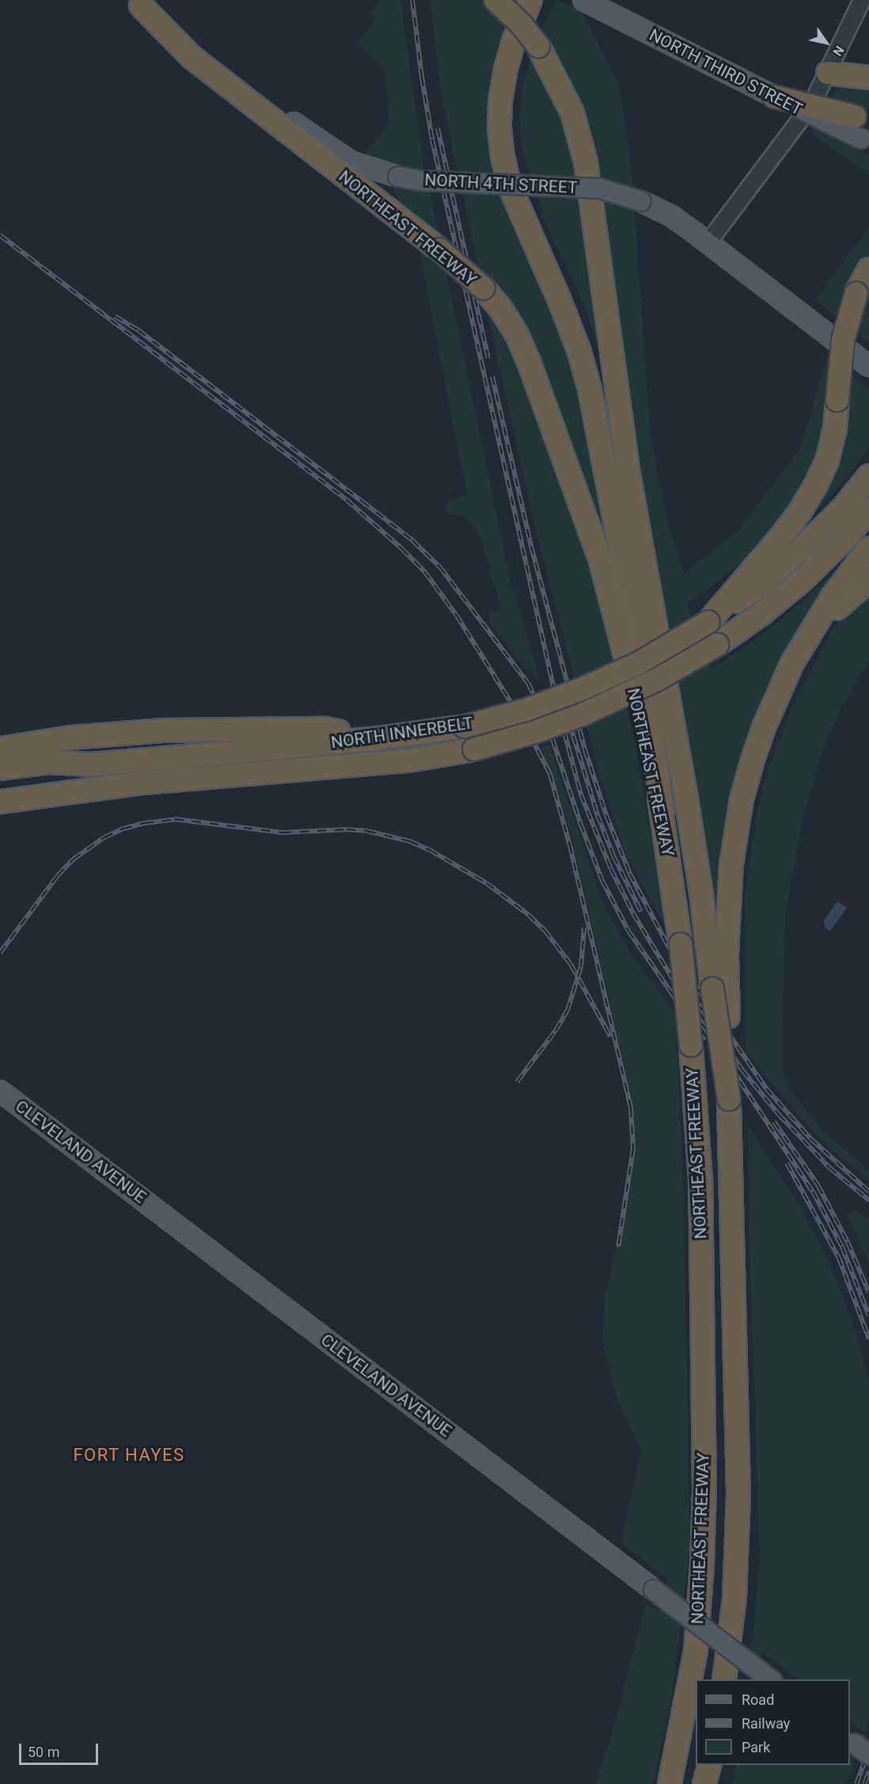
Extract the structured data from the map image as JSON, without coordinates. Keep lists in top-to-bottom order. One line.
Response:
{"streets":{"highway":["NORTHEAST FREEWAY","NORTH INNERBELT"],"main road":["NORTH THIRD STREET","NORTH 4TH STREET","CLEVELAND AVENUE"]},"crossings":[["NORTH 4TH STREET","NORTHEAST FREEWAY"]],"districts":["FORT HAYES"],"legend":["Road","Railway","Park"],"scale_bar":"50 m","north":"bottom right"}
